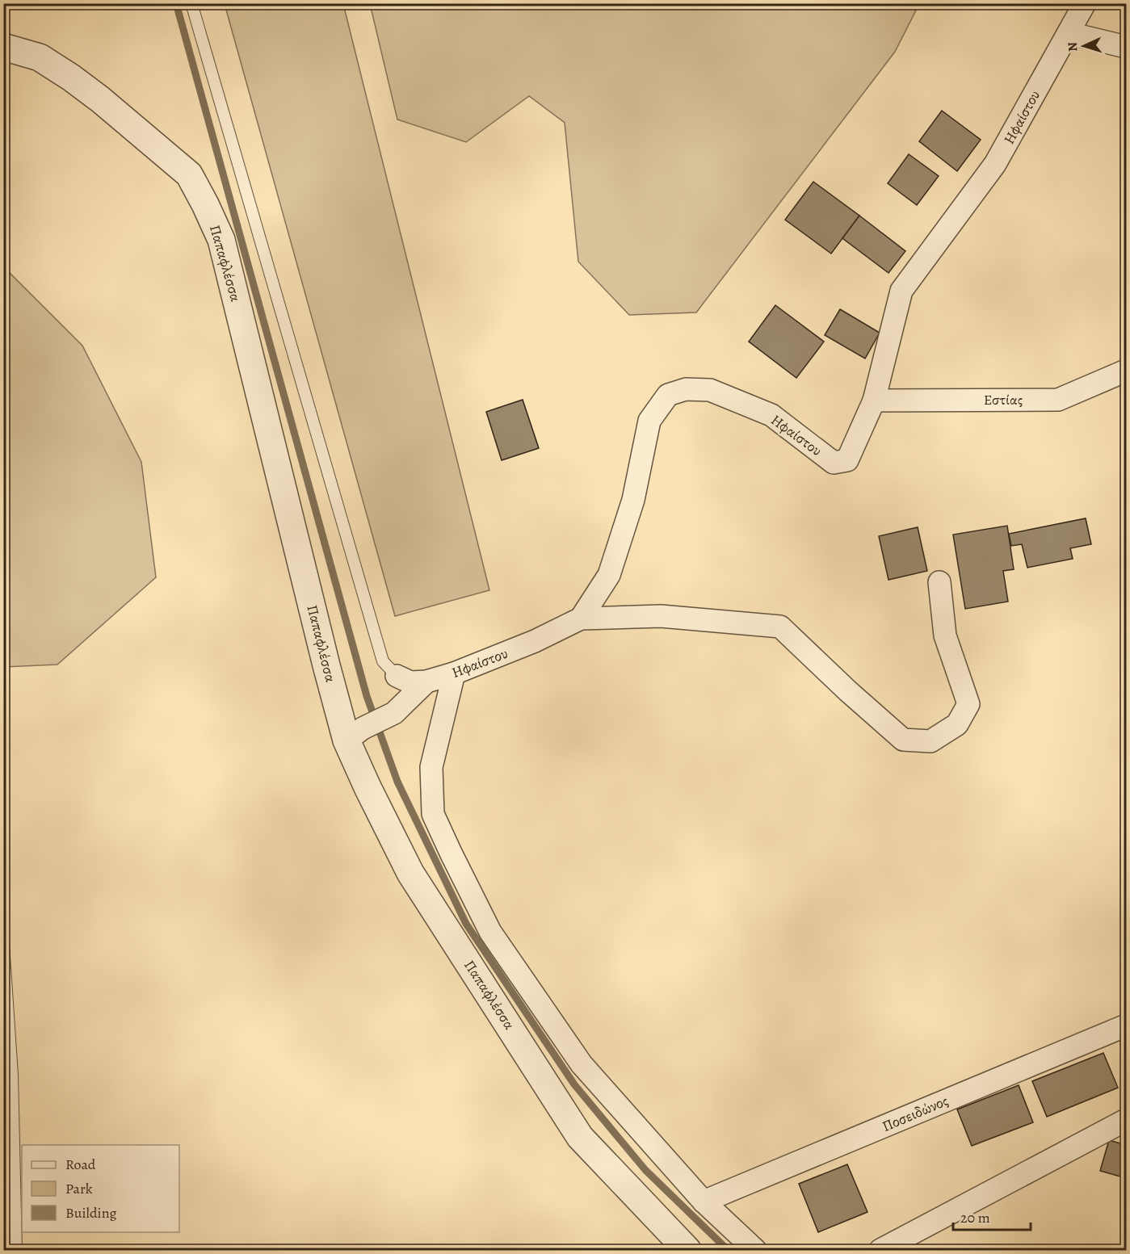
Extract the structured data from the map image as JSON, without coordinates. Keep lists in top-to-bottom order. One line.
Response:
{"streets":{"street":["Ηφαίστου","Παπαφλέσσα","Εστίας","Ποσειδώνος"]},"crossings":[["Ηφαίστου","Παπαφλέσσα"],["Ηφαίστου","Εστίας"]],"legend":["Road","Park","Building"],"scale_bar":"20 m","north":"left"}
